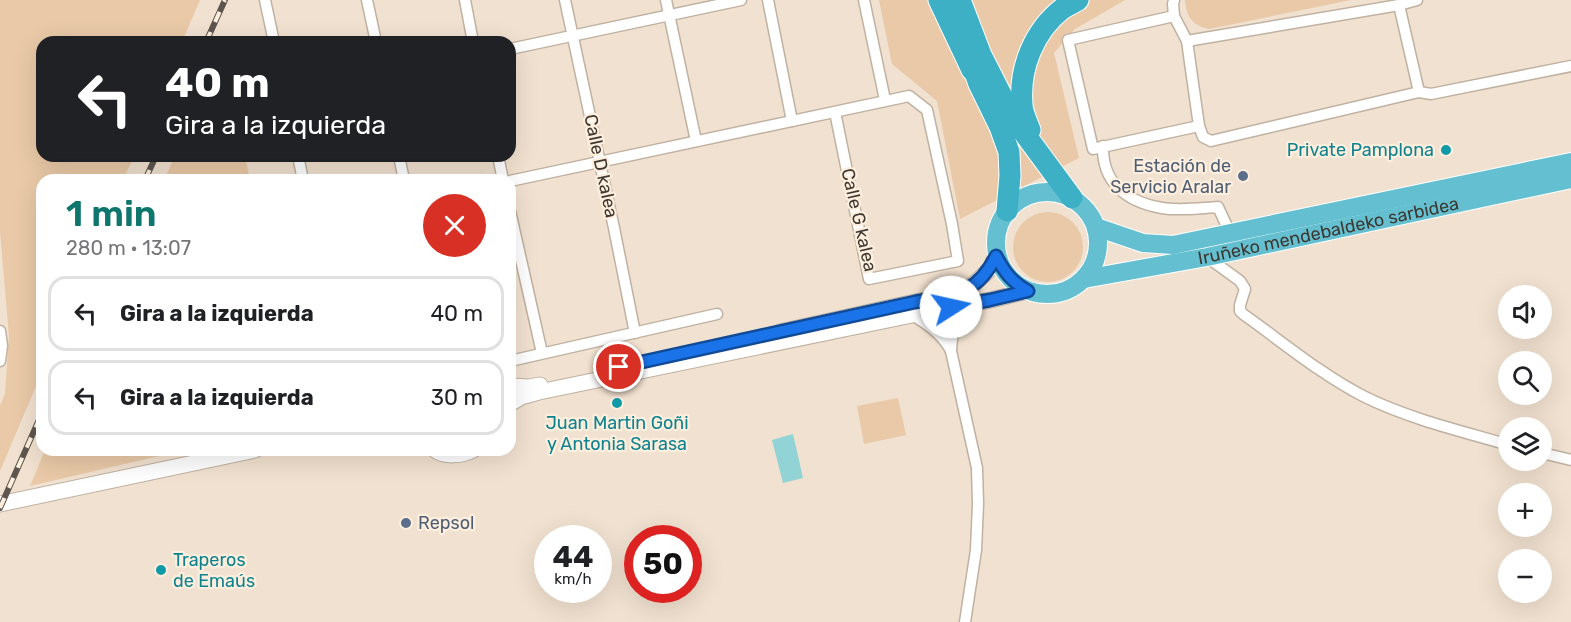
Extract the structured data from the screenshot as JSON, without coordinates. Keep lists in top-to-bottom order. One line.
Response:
{"streets":{"highway":["Iruñeko mendebaldeko sarbidea"],"street":["Calle D kalea","Calle G kalea"]},"places":["Private Pamplona","Estación de Servicio Aralar","Juan Martin Goñi y Antonia Sarasa","Repsol","Traperos de Emaús"],"page":{"turn":["40 m","Gira a la izquierda"],"heading":["1 min","280 m · 13:07"],"list":[{"name":"Gira a la izquierda","value":"40 m"},{"name":"Gira a la izquierda","value":"30 m"}],"map_buttons":["+","−"],"speed":"44 km/h","limit":"50"}}
